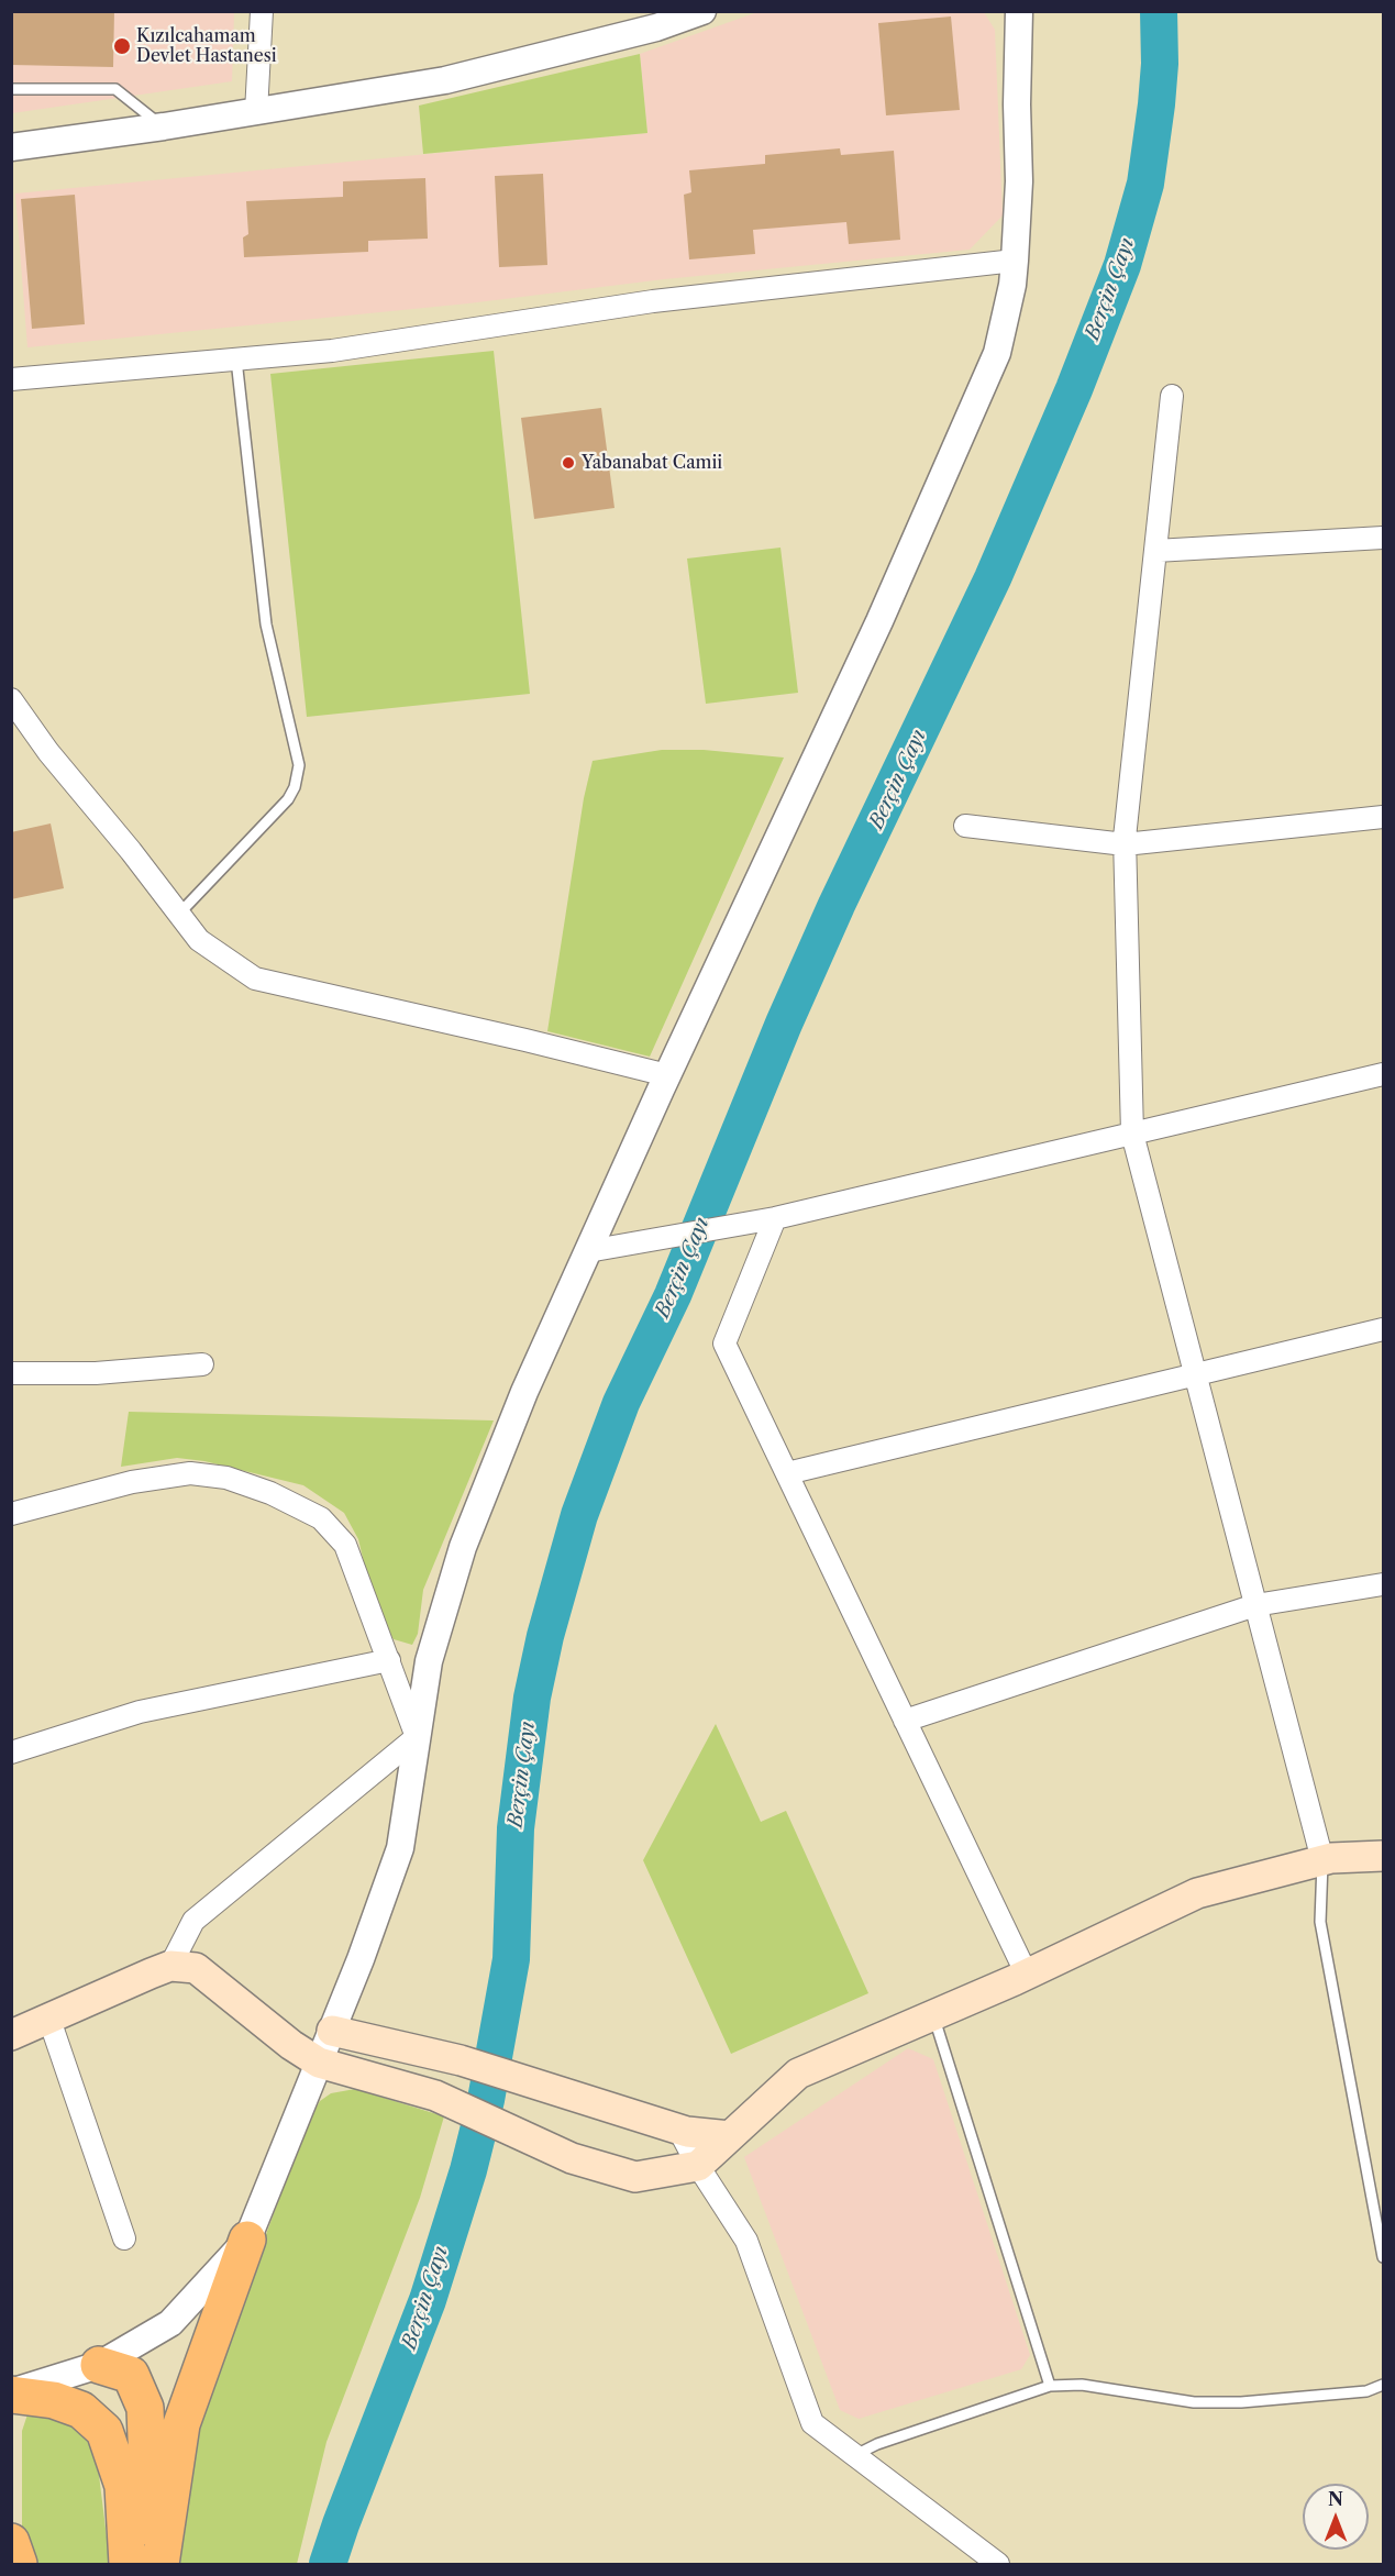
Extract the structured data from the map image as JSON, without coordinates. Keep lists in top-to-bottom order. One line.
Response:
{"water":["Berçin Çayı"],"places":["Kızılcahamam Devlet Hastanesi","Yabanabat Camii"],"north":"top"}
